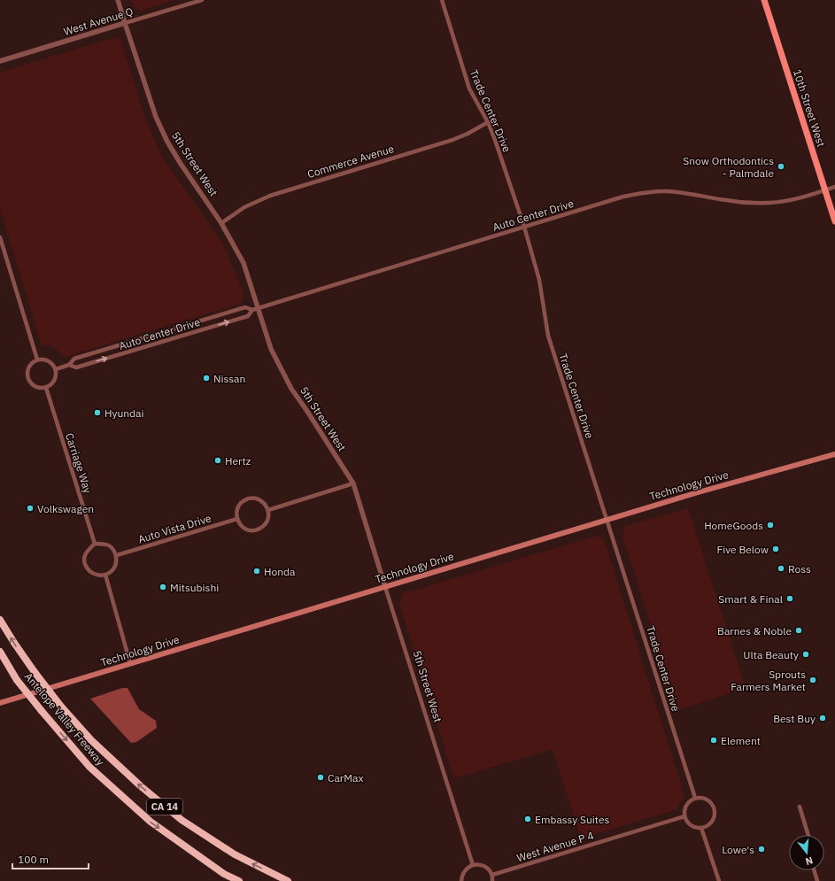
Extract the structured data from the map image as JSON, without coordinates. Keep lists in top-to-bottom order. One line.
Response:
{"streets":{"highway":["Antelope Valley Freeway","CA 14"],"main road":["10th Street West","Technology Drive"],"street":["West Avenue Q","Trade Center Drive","Commerce Avenue","5th Street West","Auto Center Drive","Carriage Way","Auto Vista Drive","West Avenue P 4"]},"crossings":[["West Avenue Q","5th Street West"],["10th Street West","Auto Center Drive"],["Trade Center Drive","Commerce Avenue"],["Trade Center Drive","Auto Center Drive"],["Trade Center Drive","Technology Drive"],["Trade Center Drive","West Avenue P 4"],["Commerce Avenue","5th Street West"],["5th Street West","Auto Center Drive"],["5th Street West","Technology Drive"],["Auto Center Drive","Carriage Way"],["Carriage Way","Auto Vista Drive"]],"places":["Snow Orthodontics - Palmdale","Nissan","Hyundai","Hertz","Volkswagen","HomeGoods","Five Below","Ross","Honda","Mitsubishi","Smart & Final","Barnes & Noble","Ulta Beauty","Sprouts Farmers Market","Best Buy","Element","CarMax","Embassy Suites","Lowe's"],"scale_bar":"100 m","north":"bottom"}
